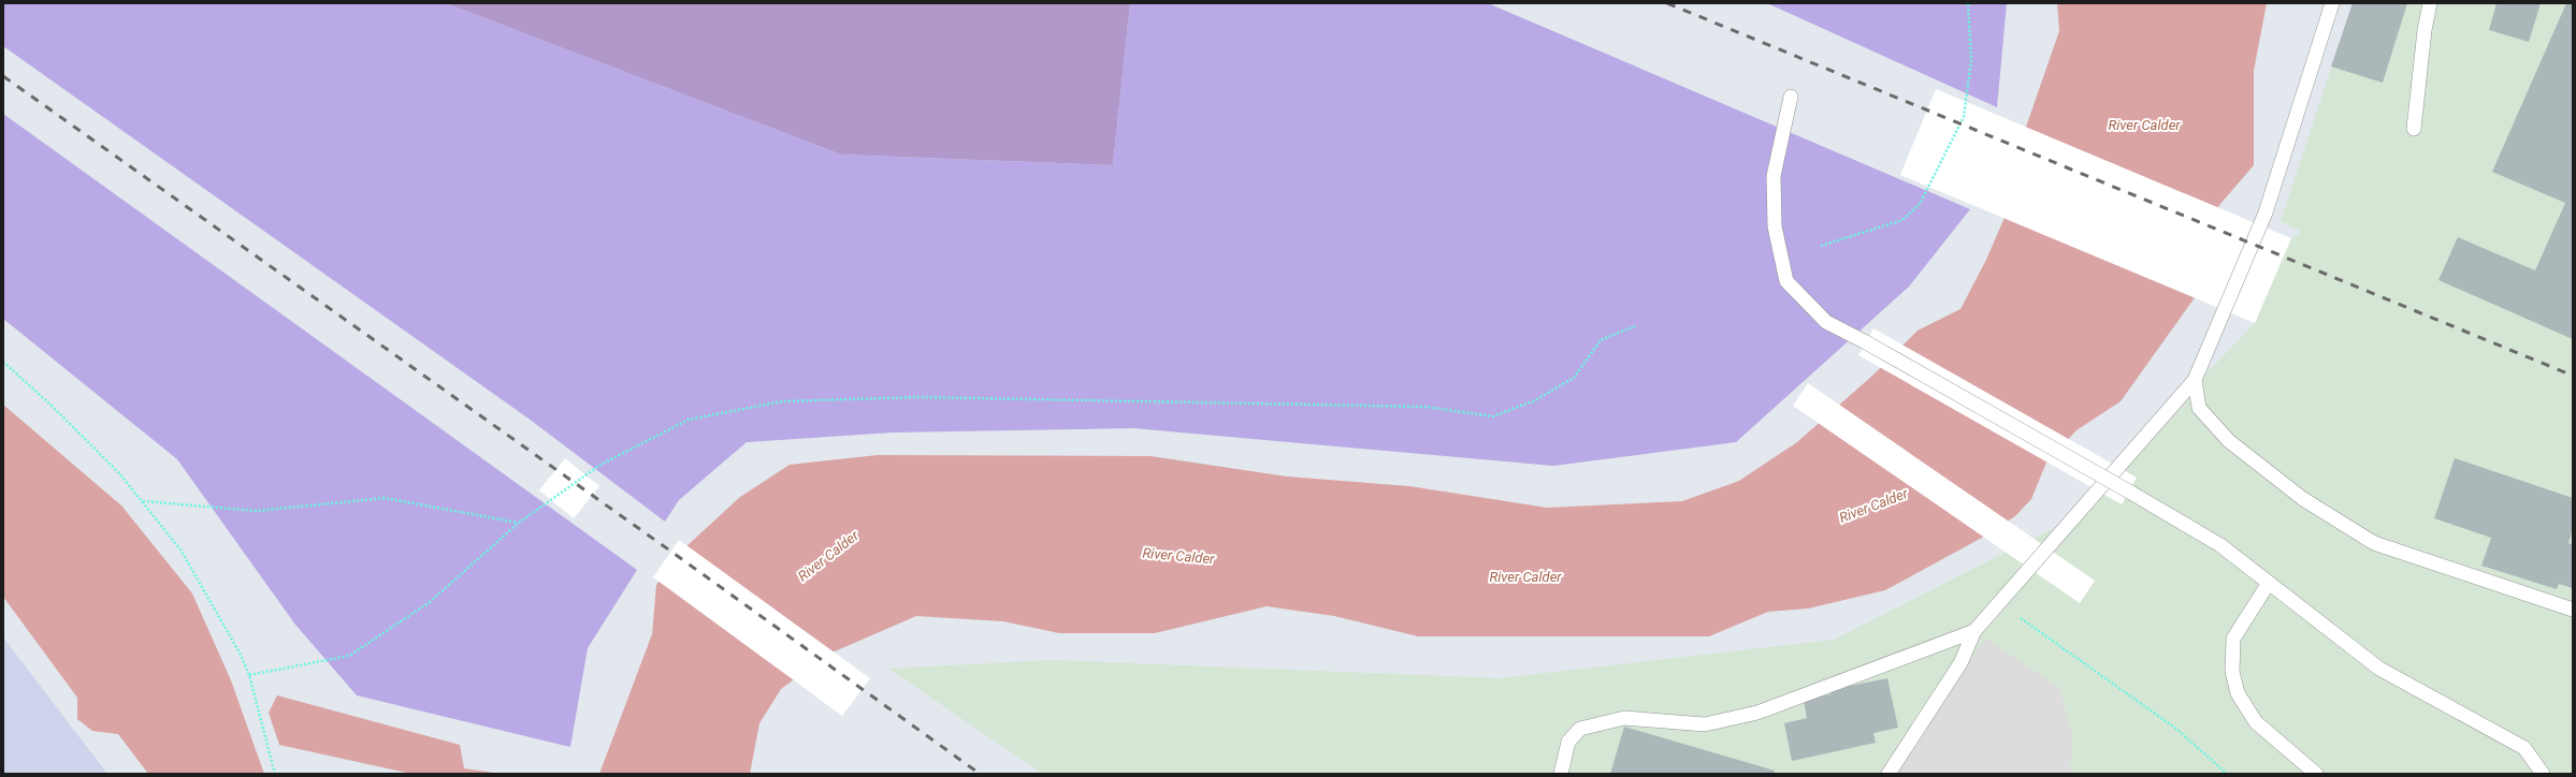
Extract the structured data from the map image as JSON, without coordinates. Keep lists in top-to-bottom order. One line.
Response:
{"water":["River Calder"]}
